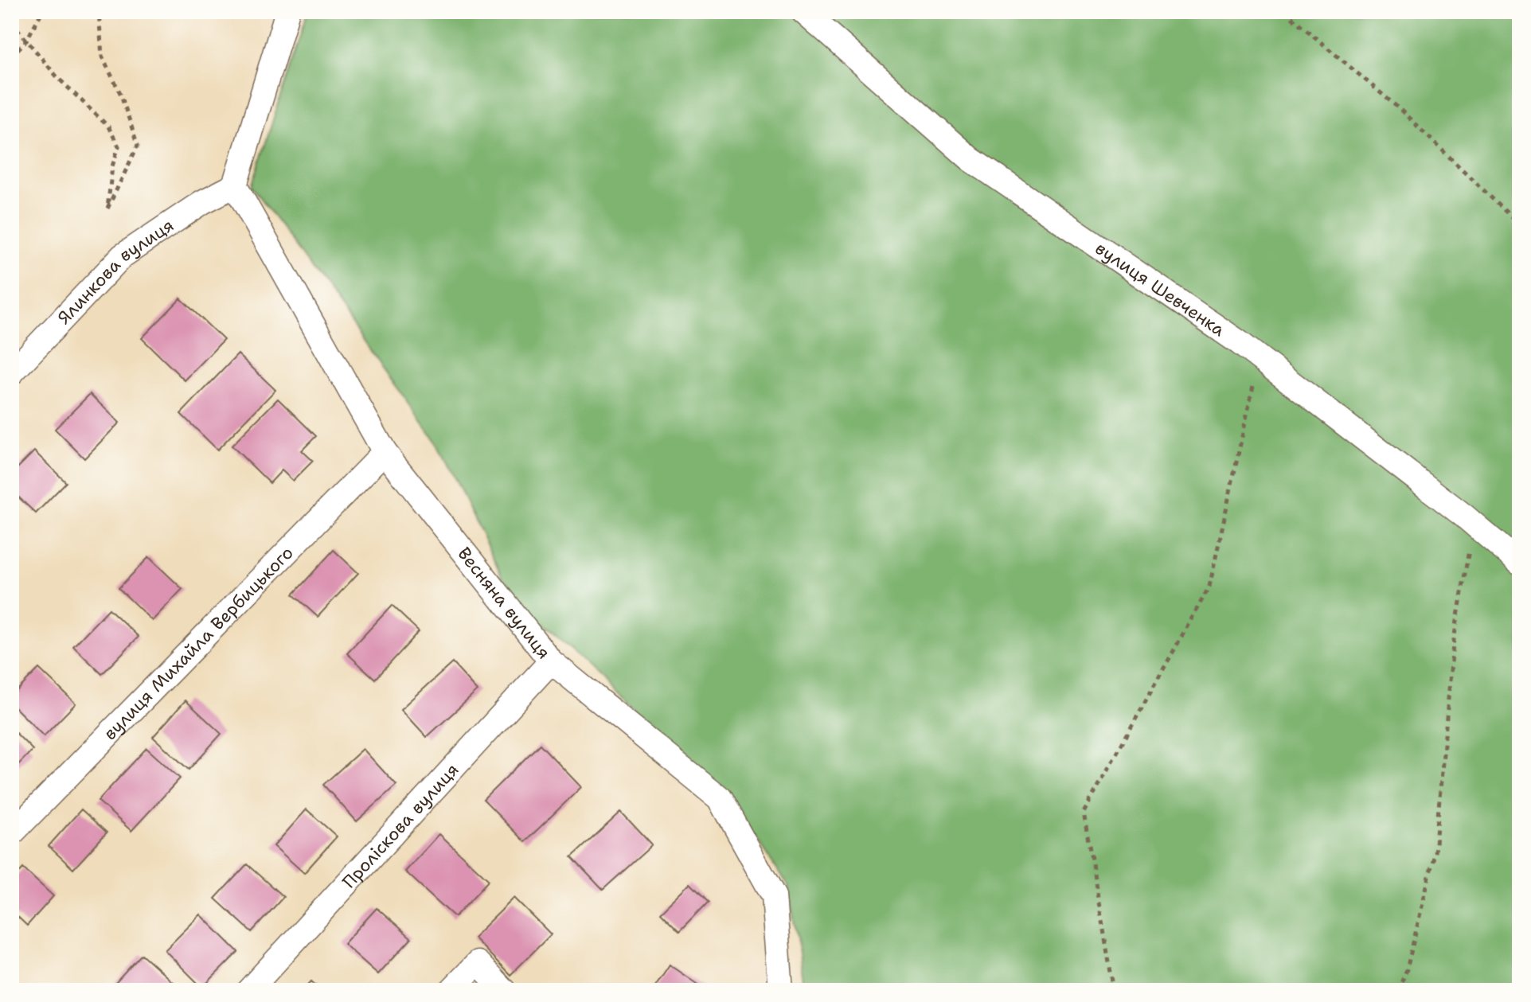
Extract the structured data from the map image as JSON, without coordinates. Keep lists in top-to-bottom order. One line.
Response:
{"streets":{"street":["Ялинкова вулиця","вулиця Шевченка","Весняна вулиця","вулиця Михайла Вербицького","Проліскова вулиця"]},"crossings":[["Ялинкова вулиця","Весняна вулиця"],["Весняна вулиця","вулиця Михайла Вербицького"],["Весняна вулиця","Проліскова вулиця"]]}
